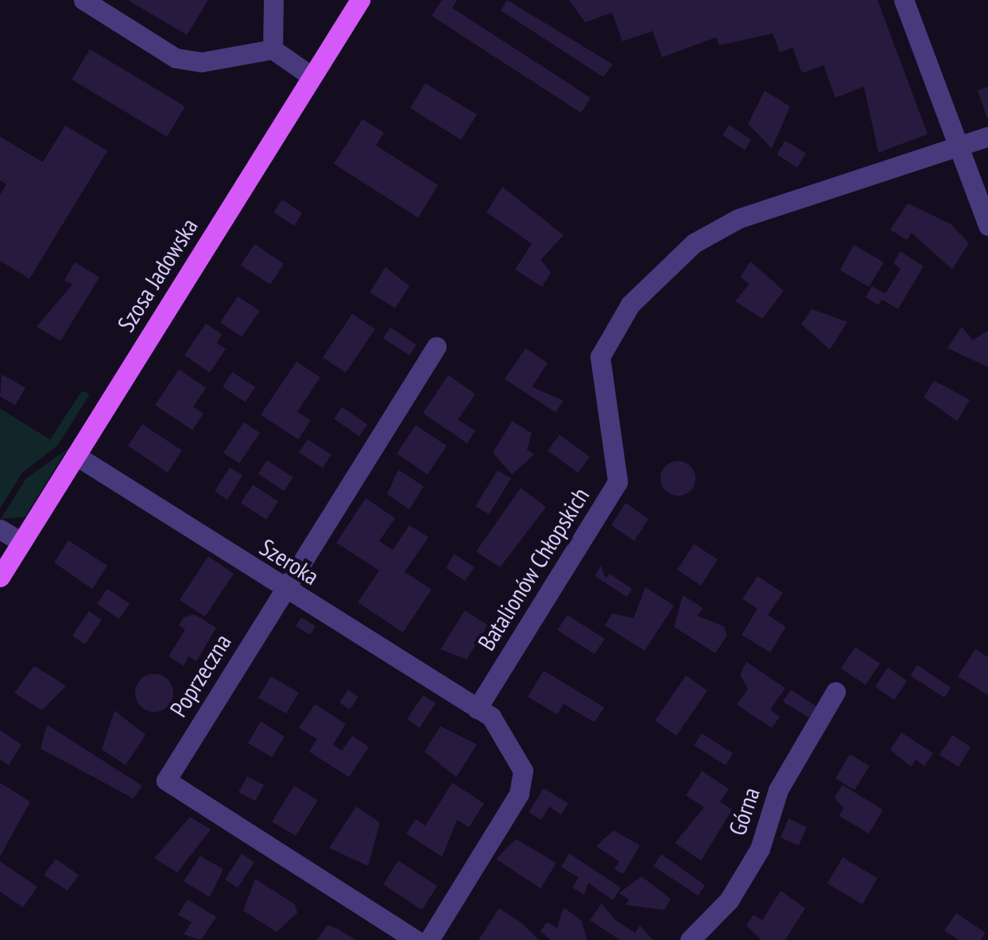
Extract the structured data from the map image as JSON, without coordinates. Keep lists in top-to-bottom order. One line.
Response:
{"streets":{"main road":["Szosa Jadowska"],"street":["Szeroka","Batalionów Chłopskich","Poprzeczna","Górna"]},"crossings":[["Szosa Jadowska","Szeroka"],["Szeroka","Batalionów Chłopskich"],["Szeroka","Poprzeczna"]]}
